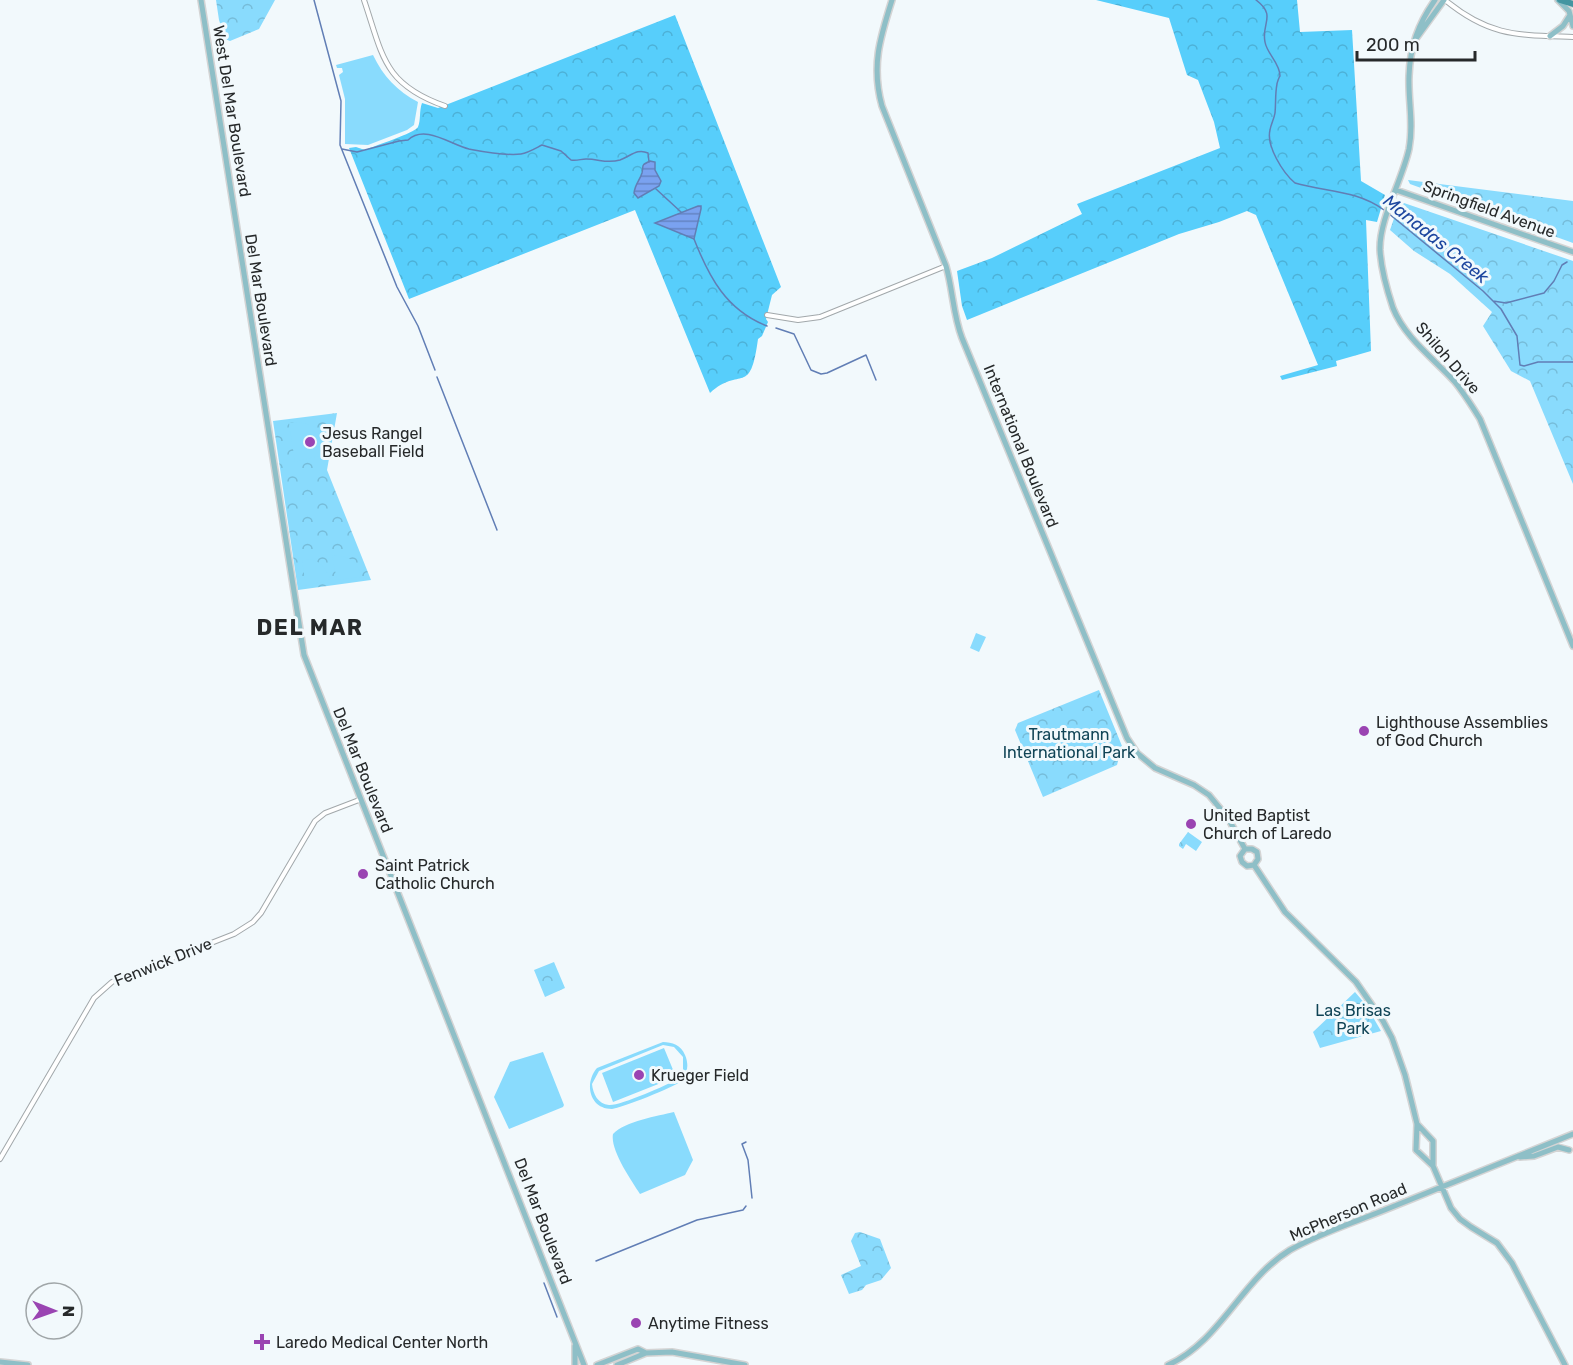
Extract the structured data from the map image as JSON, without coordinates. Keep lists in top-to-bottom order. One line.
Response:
{"streets":{"main road":["West Del Mar Boulevard","Springfield Avenue","Del Mar Boulevard","Shiloh Drive","International Boulevard","McPherson Road"],"street":["Fenwick Drive"]},"crossings":[["West Del Mar Boulevard","Del Mar Boulevard"],["Springfield Avenue","Shiloh Drive"],["Del Mar Boulevard","Fenwick Drive"],["International Boulevard","McPherson Road"]],"districts":["DEL MAR"],"water":["Manadas Creek"],"parks":["Trautmann International Park","Las Brisas Park"],"places":{"other":["Jesus Rangel Baseball Field","Lighthouse Assemblies of God Church","United Baptist Church of Laredo","Saint Patrick Catholic Church","Krueger Field","Anytime Fitness"],"health":["Laredo Medical Center North"]},"scale_bar":"200 m","north":"right"}
